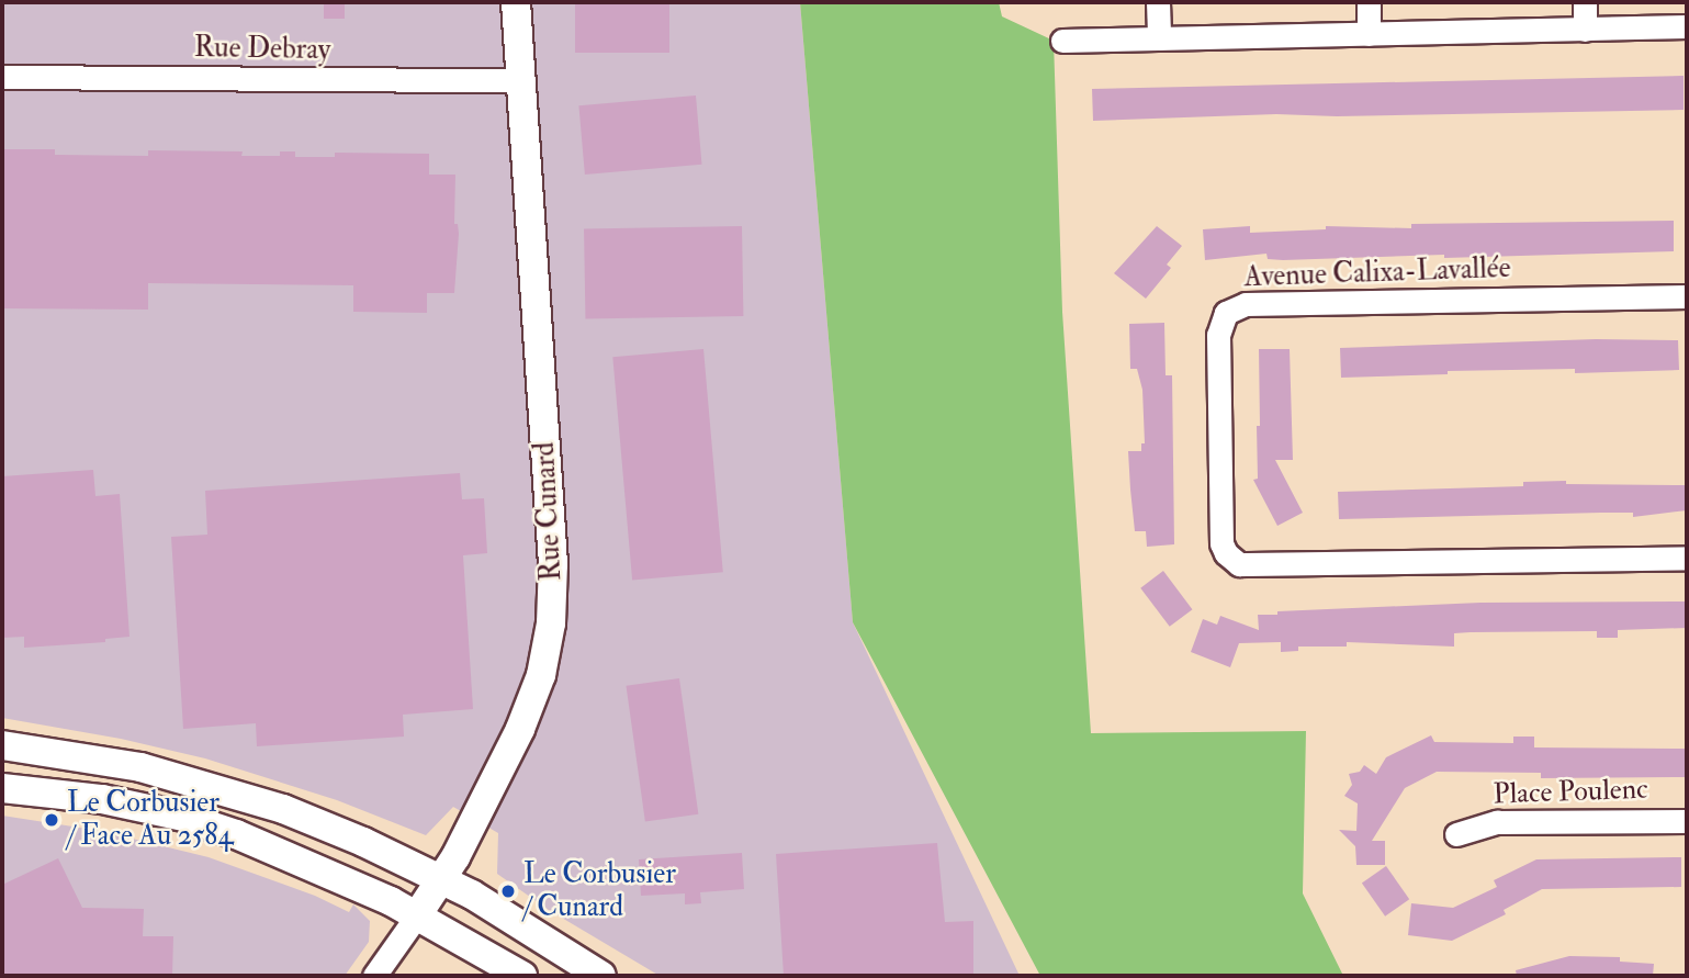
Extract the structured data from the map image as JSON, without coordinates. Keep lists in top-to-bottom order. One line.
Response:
{"streets":{"street":["Rue Debray","Avenue Calixa-Lavallée","Rue Cunard","Place Poulenc"]},"crossings":[["Rue Debray","Rue Cunard"]],"places":["Le Corbusier / Face Au 2584","Le Corbusier / Cunard"]}
